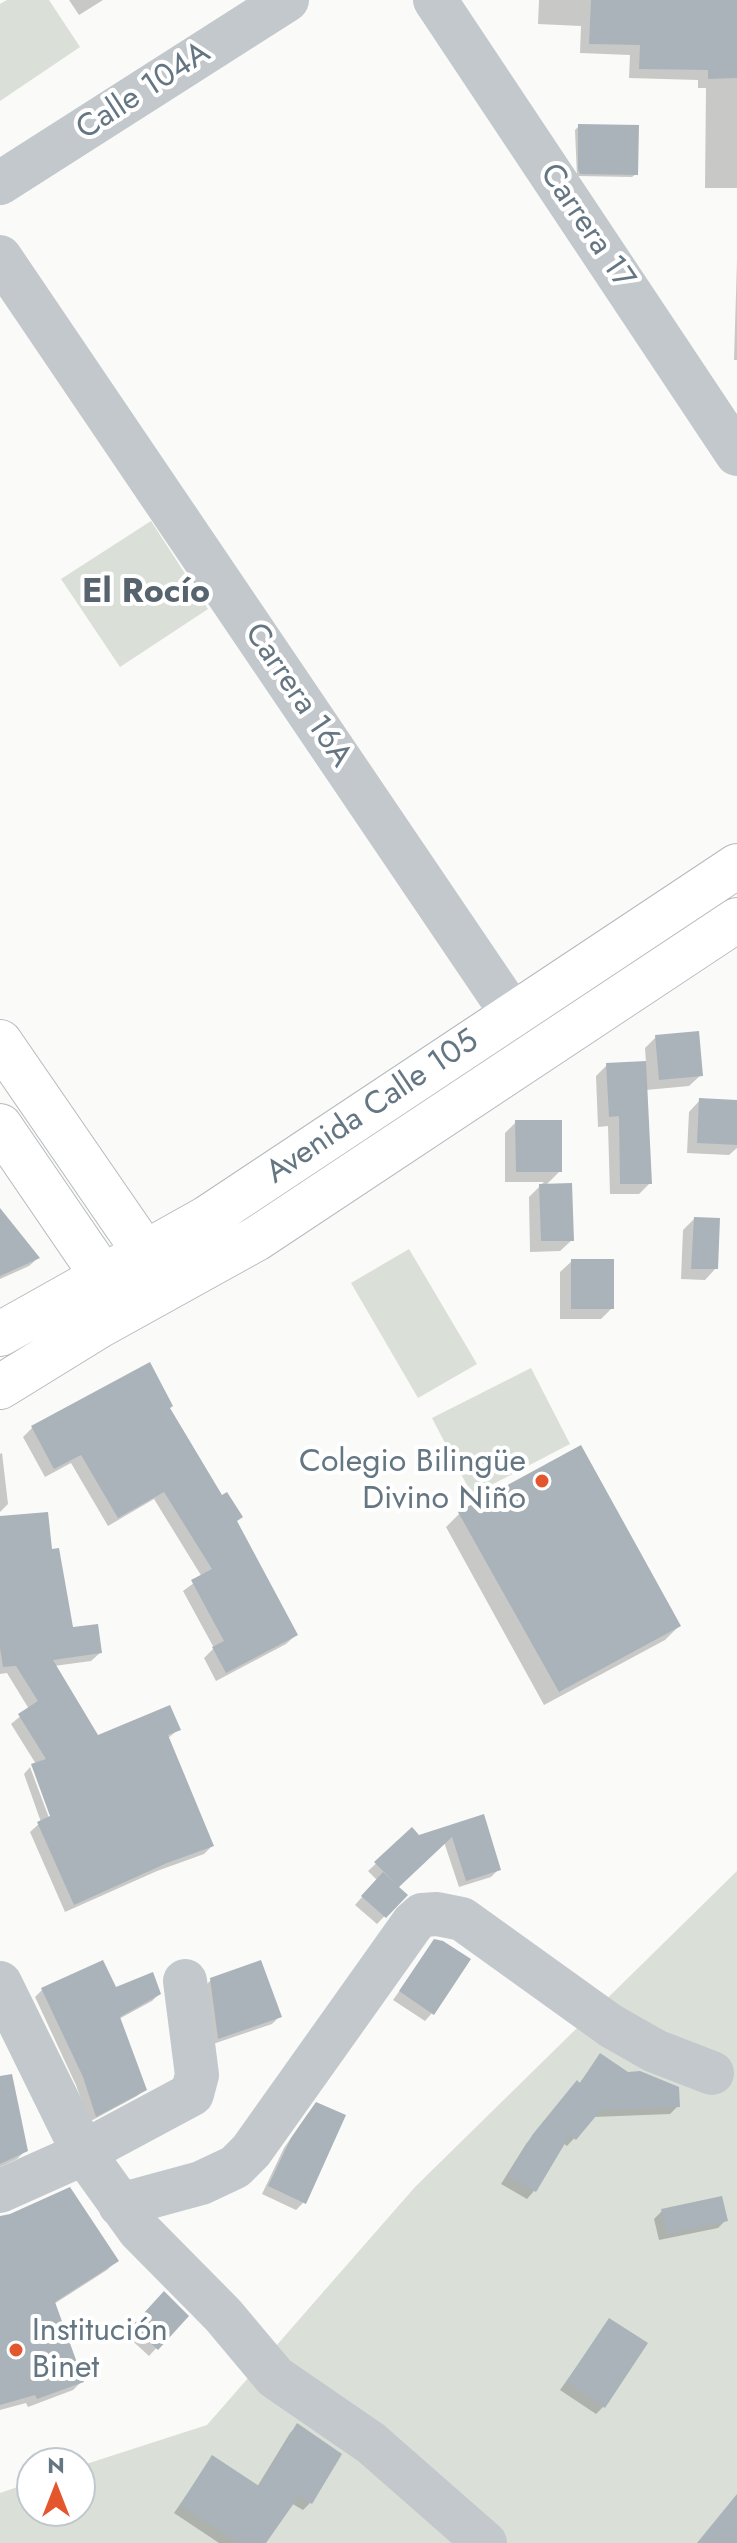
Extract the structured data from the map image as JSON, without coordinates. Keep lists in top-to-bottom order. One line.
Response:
{"streets":{"main road":["Avenida Calle 105"],"street":["Calle 104A","Carrera 17","Carrera 16A"]},"crossings":[["Carrera 16A","Avenida Calle 105"]],"districts":["El Rocío"],"places":["Colegio Bilingüe Divino Niño","Institución Binet"],"north":"top"}
